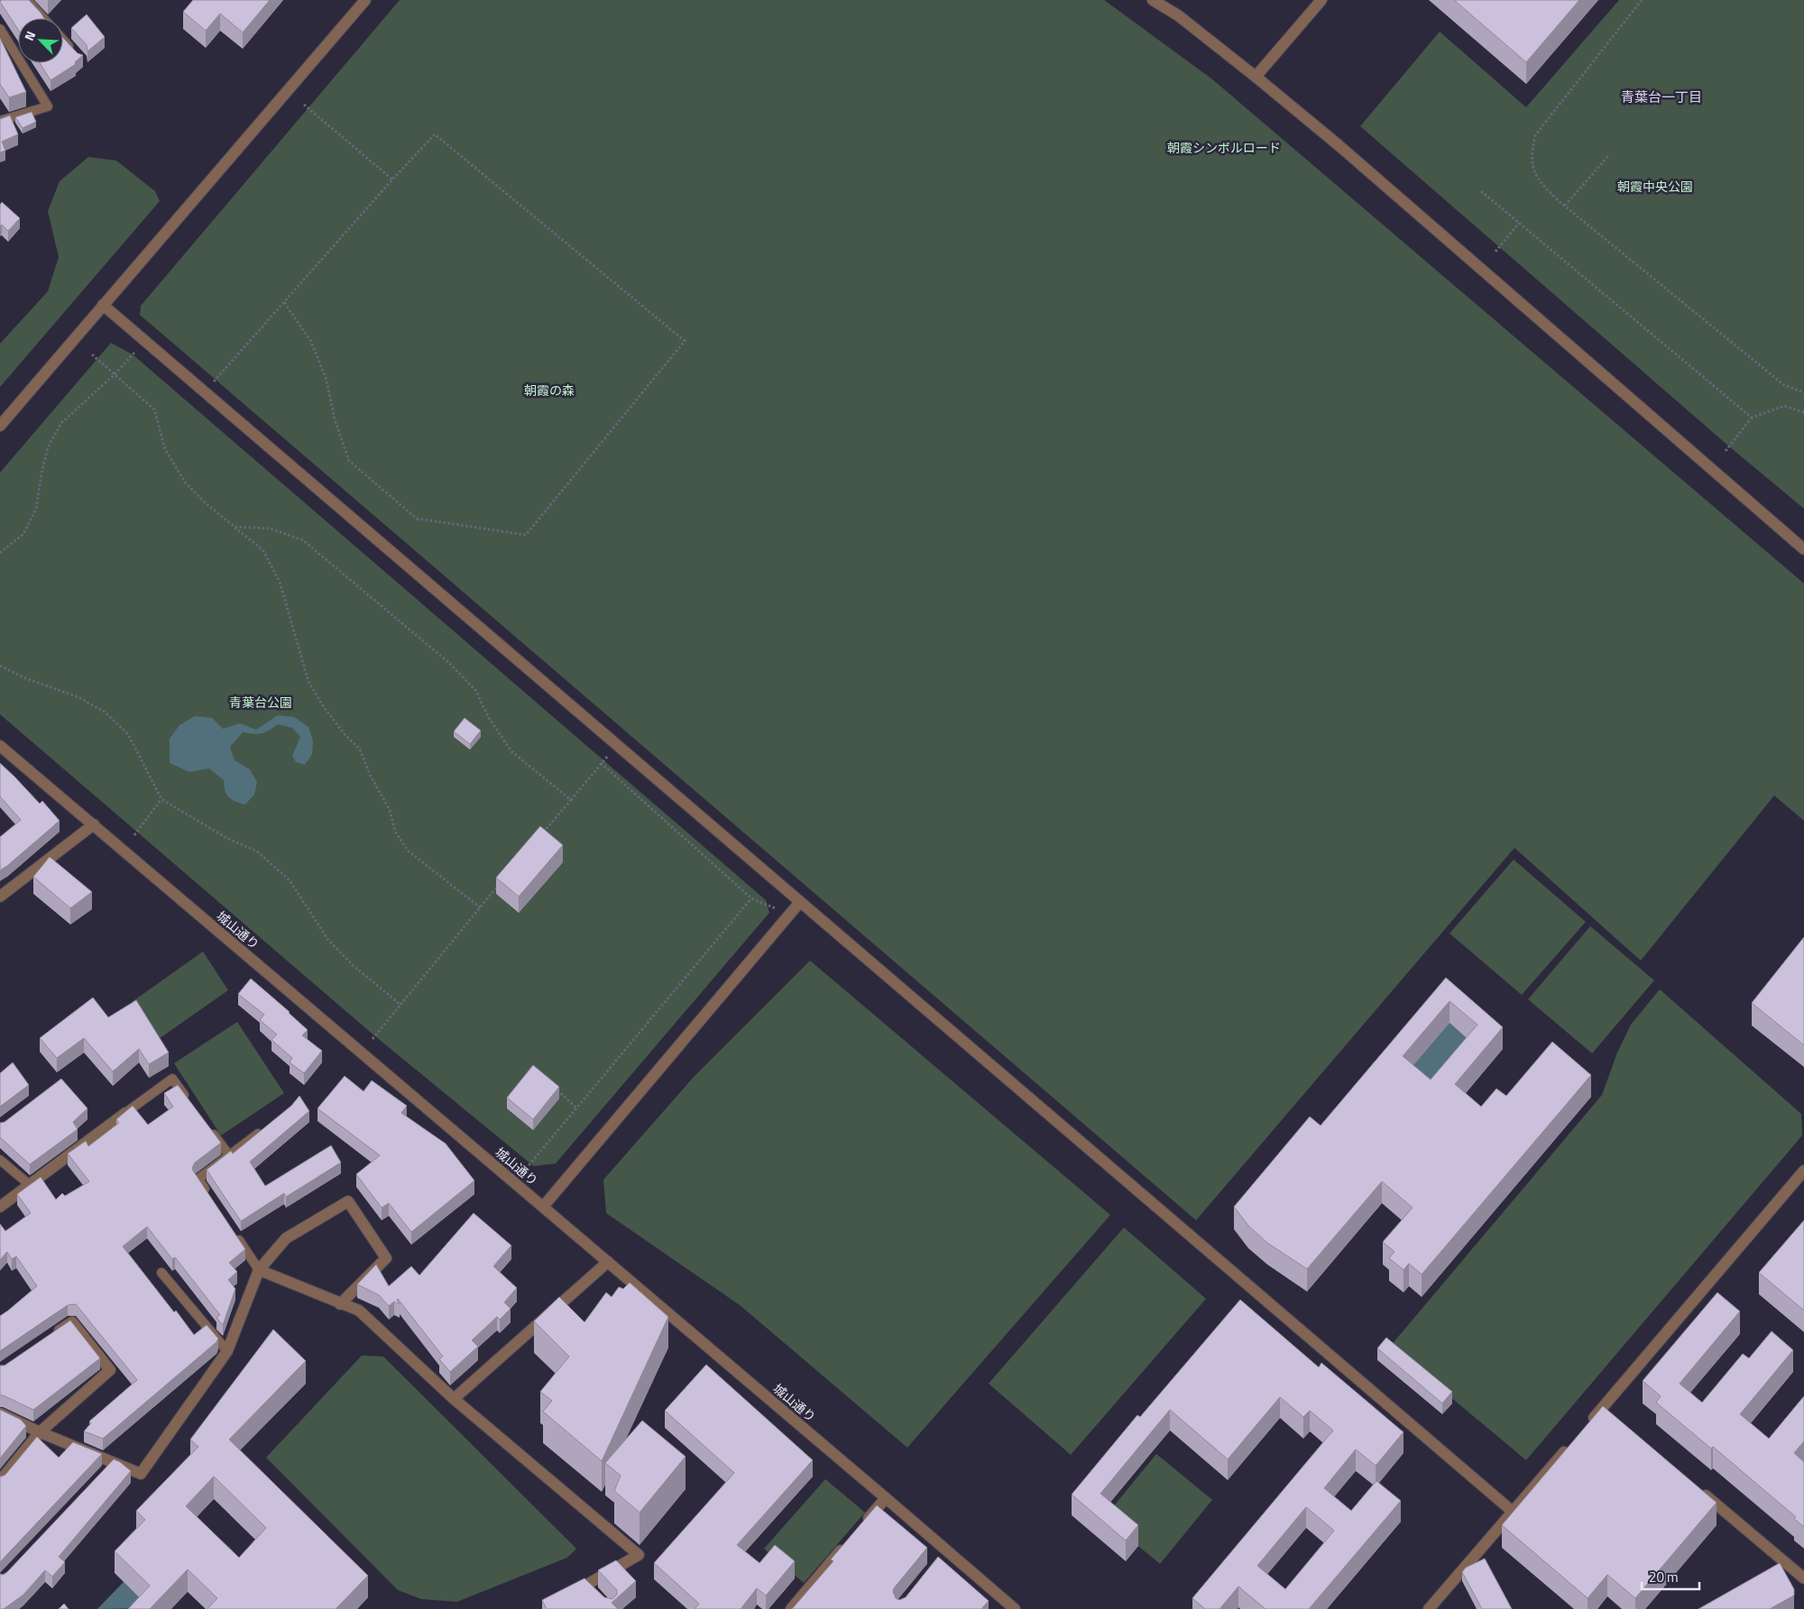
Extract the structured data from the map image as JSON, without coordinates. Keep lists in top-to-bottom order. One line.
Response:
{"streets":{"street":["城山通り"]},"districts":["青葉台一丁目"],"parks":["朝霞シンボルロード","朝霞中央公園","朝霞の森","青葉台公園"],"scale_bar":"20 m","north":"top left"}
